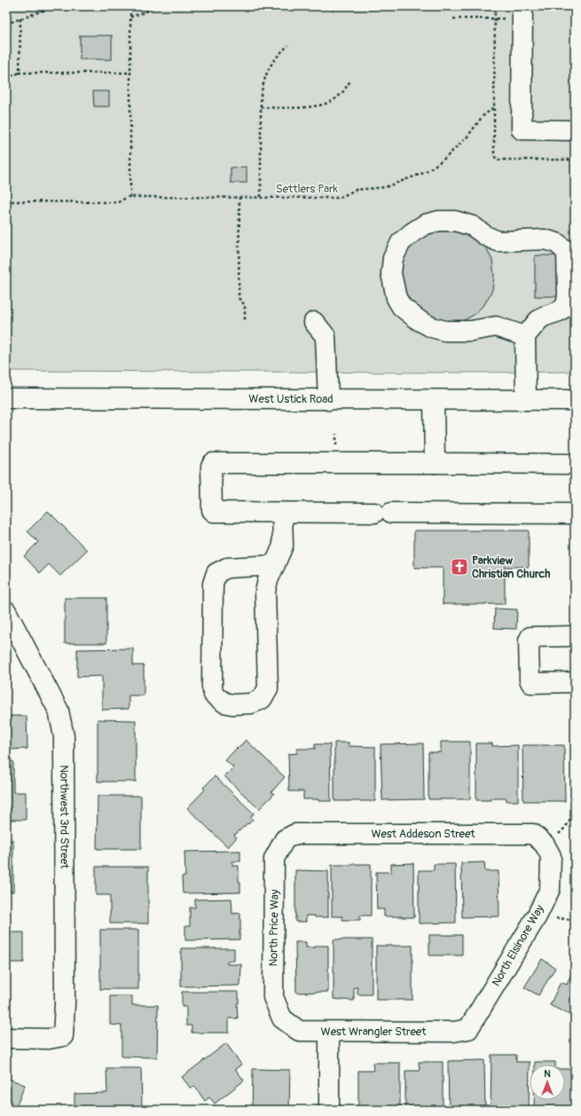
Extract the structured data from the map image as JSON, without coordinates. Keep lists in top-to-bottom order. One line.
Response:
{"streets":{"street":["West Ustick Road","Northwest 3rd Street","West Addeson Street","North Price Way","North Elsinore Way","West Wrangler Street"]},"crossings":[["West Addeson Street","North Price Way"],["West Addeson Street","North Elsinore Way"],["North Price Way","West Wrangler Street"],["North Elsinore Way","West Wrangler Street"]],"parks":["Settlers Park"],"places":{"church":["Parkview Christian Church"]},"north":"top"}
